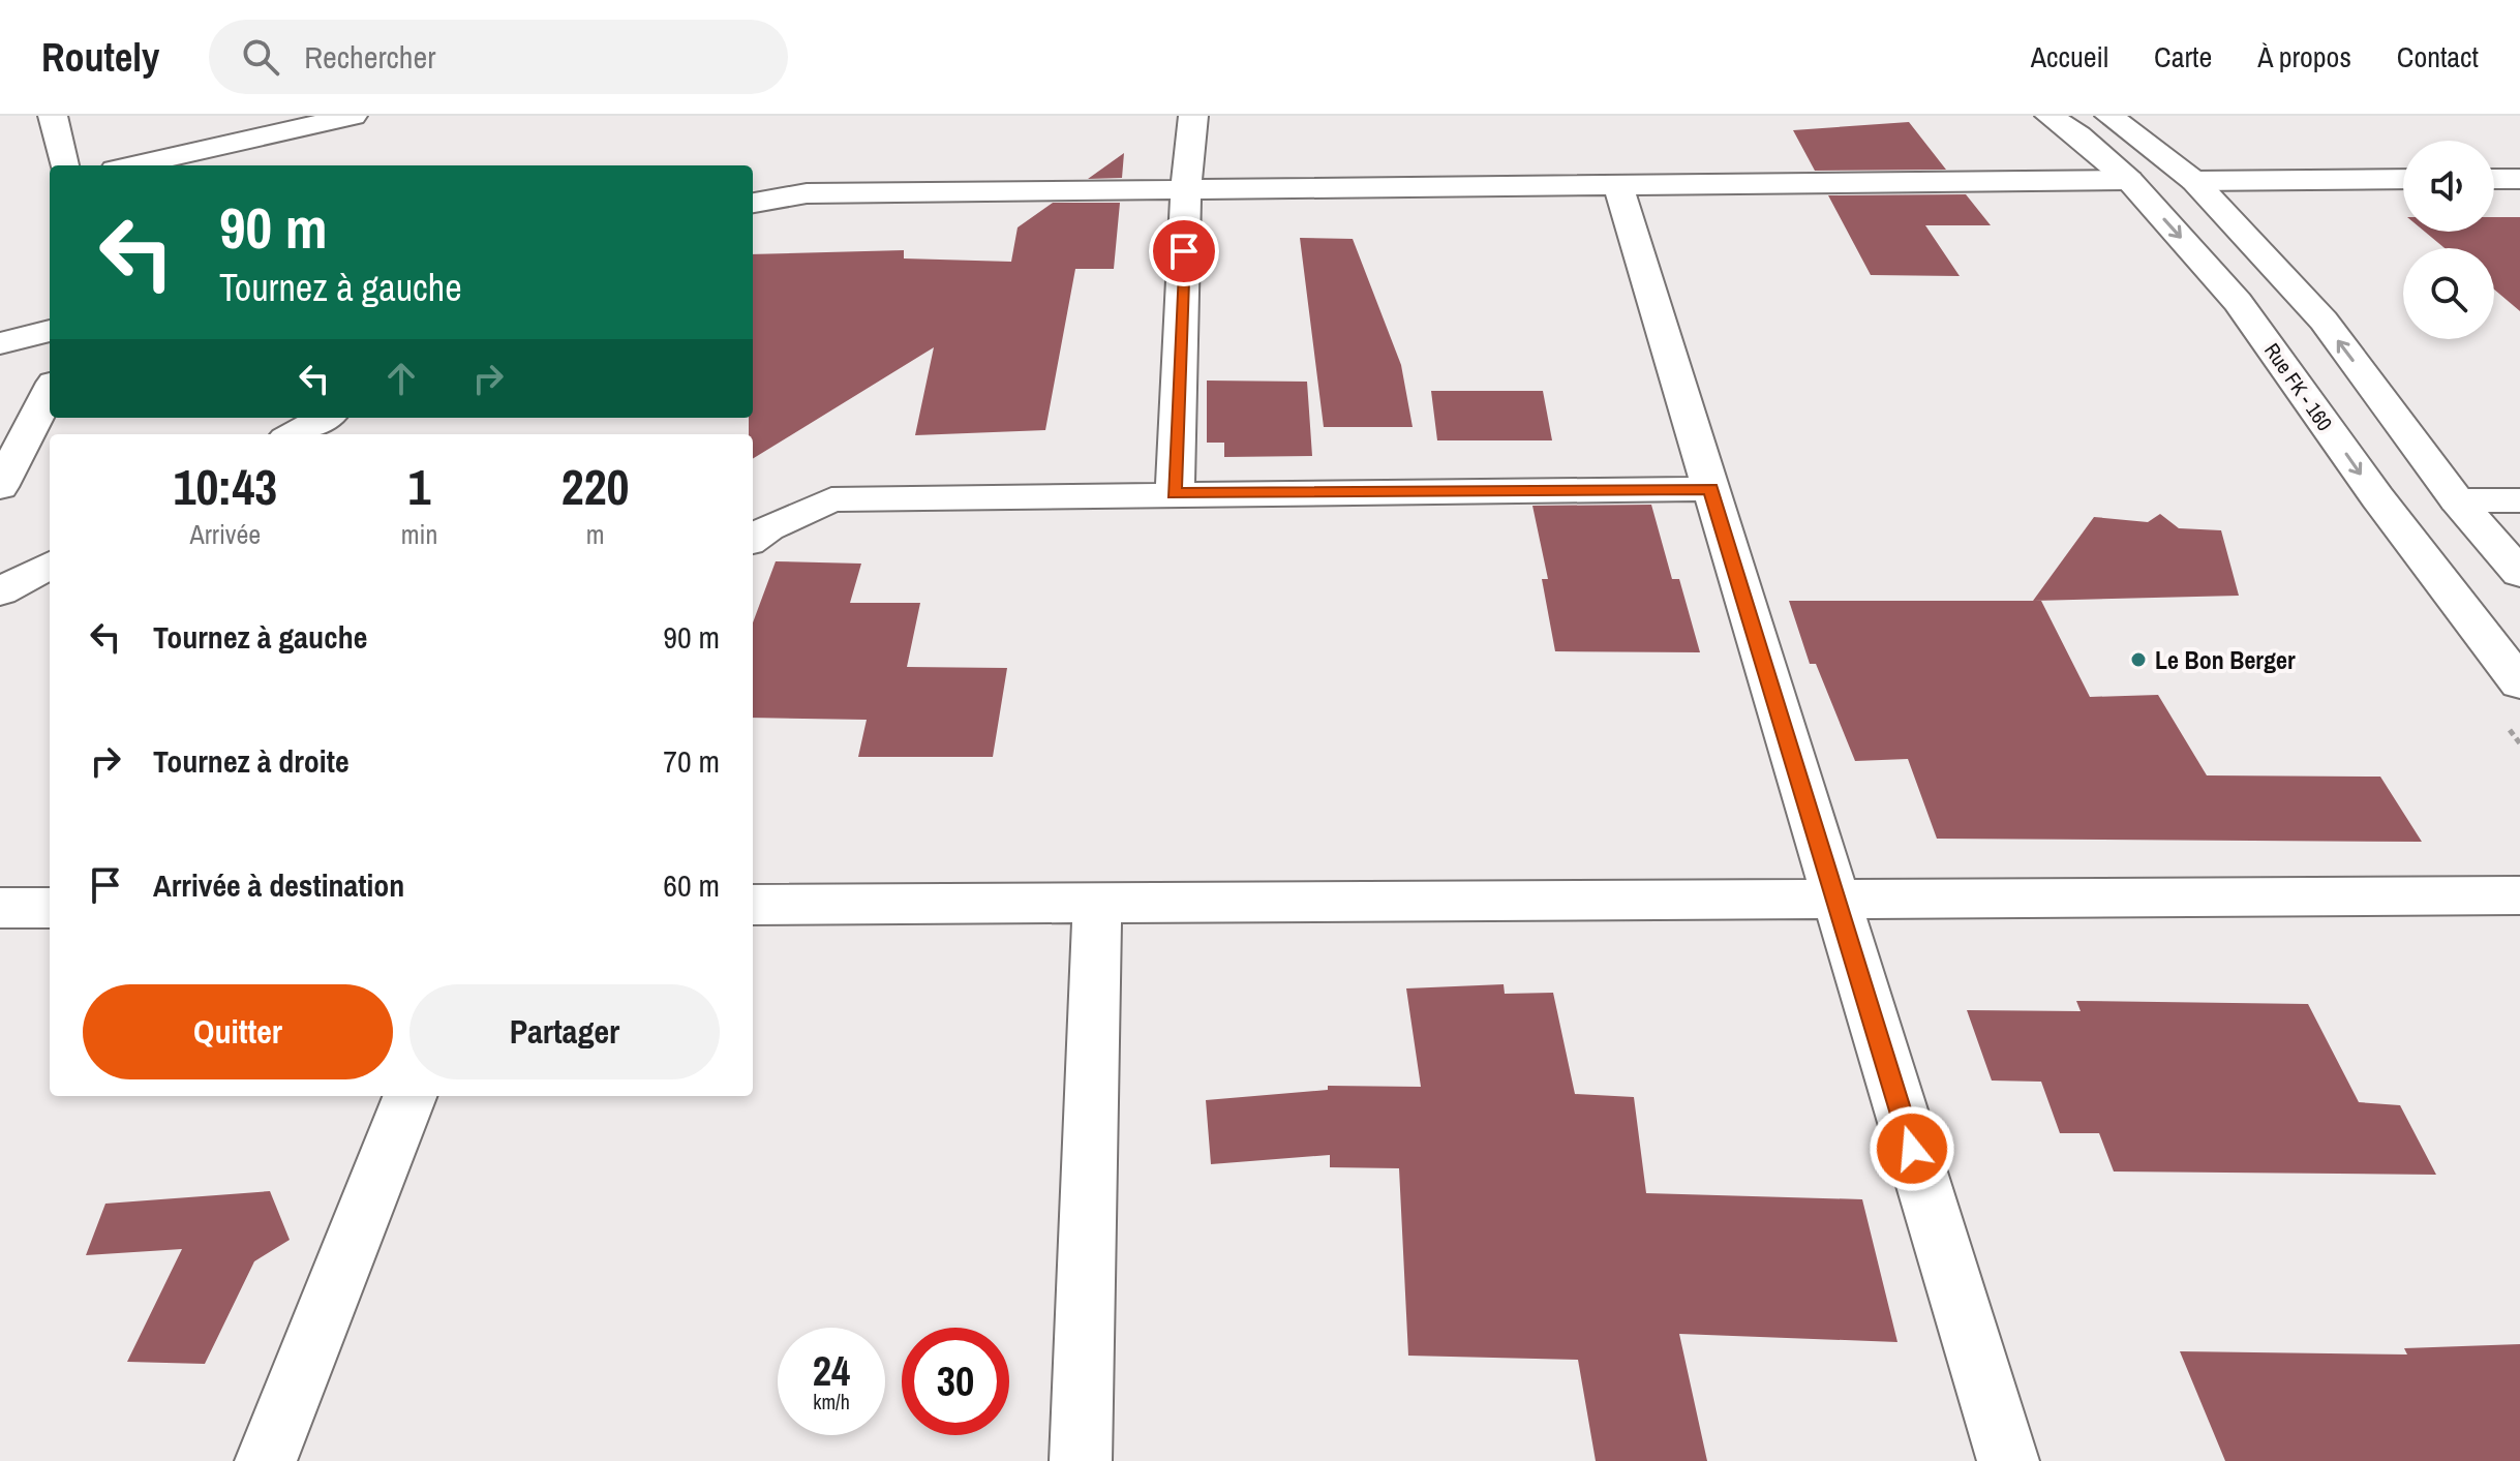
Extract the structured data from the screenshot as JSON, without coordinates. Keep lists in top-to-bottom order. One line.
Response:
{"streets":{"street":["Rue FK - 160"]},"places":["Le Bon Berger"],"page":{"header":"Routely","search":"Rechercher","nav":["Accueil","Carte","À propos","Contact"],"turn":["90 m","Tournez à gauche"],"eta":["10:43","Arrivée","1","min","220","m"],"list":[{"name":"Tournez à gauche","value":"90 m"},{"name":"Tournez à droite","value":"70 m"},{"name":"Arrivée à destination","value":"60 m"}],"buttons":["Quitter","Partager"],"speed":"24 km/h","limit":"30"}}
